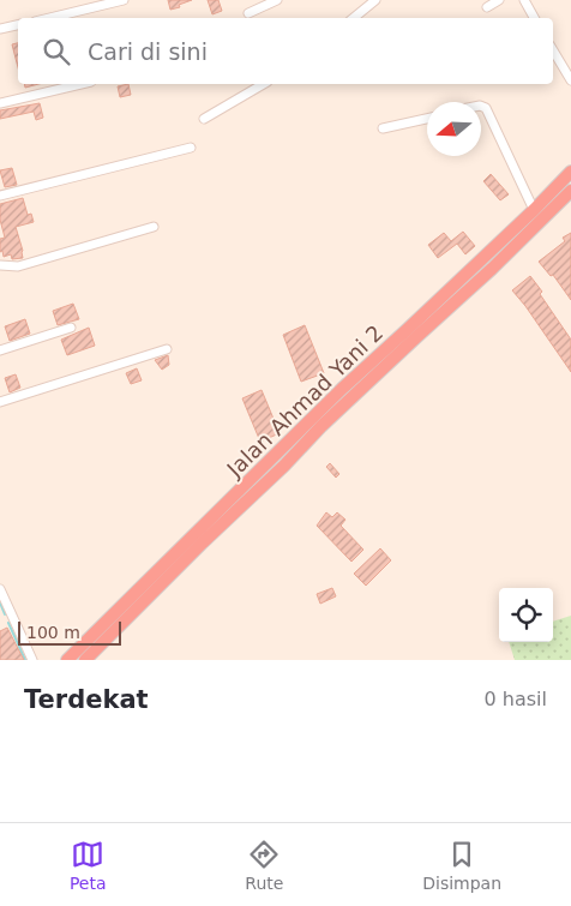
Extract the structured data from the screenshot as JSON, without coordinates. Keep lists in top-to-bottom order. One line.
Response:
{"streets":{"highway":["Jalan Ahmad Yani 2"]},"scale_bar":"100 m","north":"left","page":{"search":"Cari di sini","scale":"100 m","heading":["Terdekat","0 hasil"],"nav":["Peta","Rute","Disimpan"]}}
